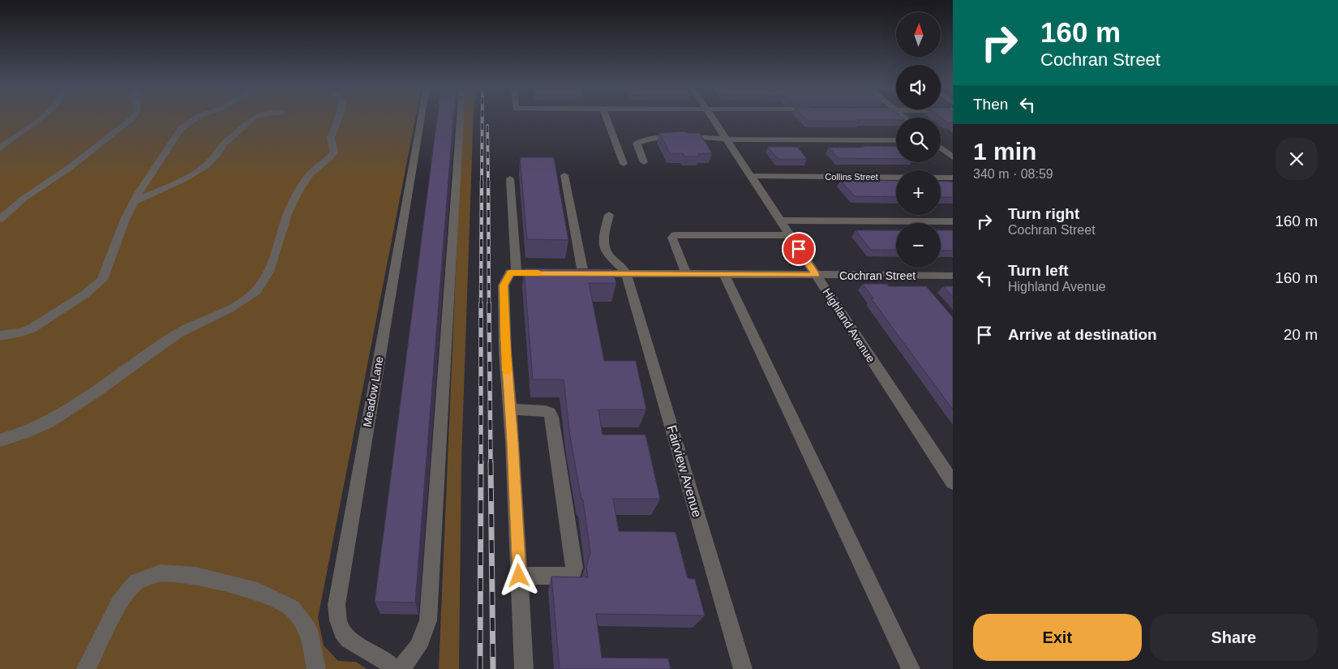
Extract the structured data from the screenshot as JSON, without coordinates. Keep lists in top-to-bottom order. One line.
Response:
{"streets":{"street":["Collins Street","Cochran Street","Highland Avenue","Meadow Lane","Fairview Avenue"]},"crossings":[["Collins Street","Highland Avenue"],["Cochran Street","Highland Avenue"],["Cochran Street","Fairview Avenue"]],"north":"top","page":{"turn":["160 m","Cochran Street"],"map_buttons":["+","−"],"then":"Then","heading":["1 min","340 m · 08:59"],"list":[{"name":"Turn right","note":"Cochran Street","value":"160 m"},{"name":"Turn left","note":"Highland Avenue","value":"160 m"},{"name":"Arrive at destination","value":"20 m"}],"buttons":["Exit","Share"]}}
